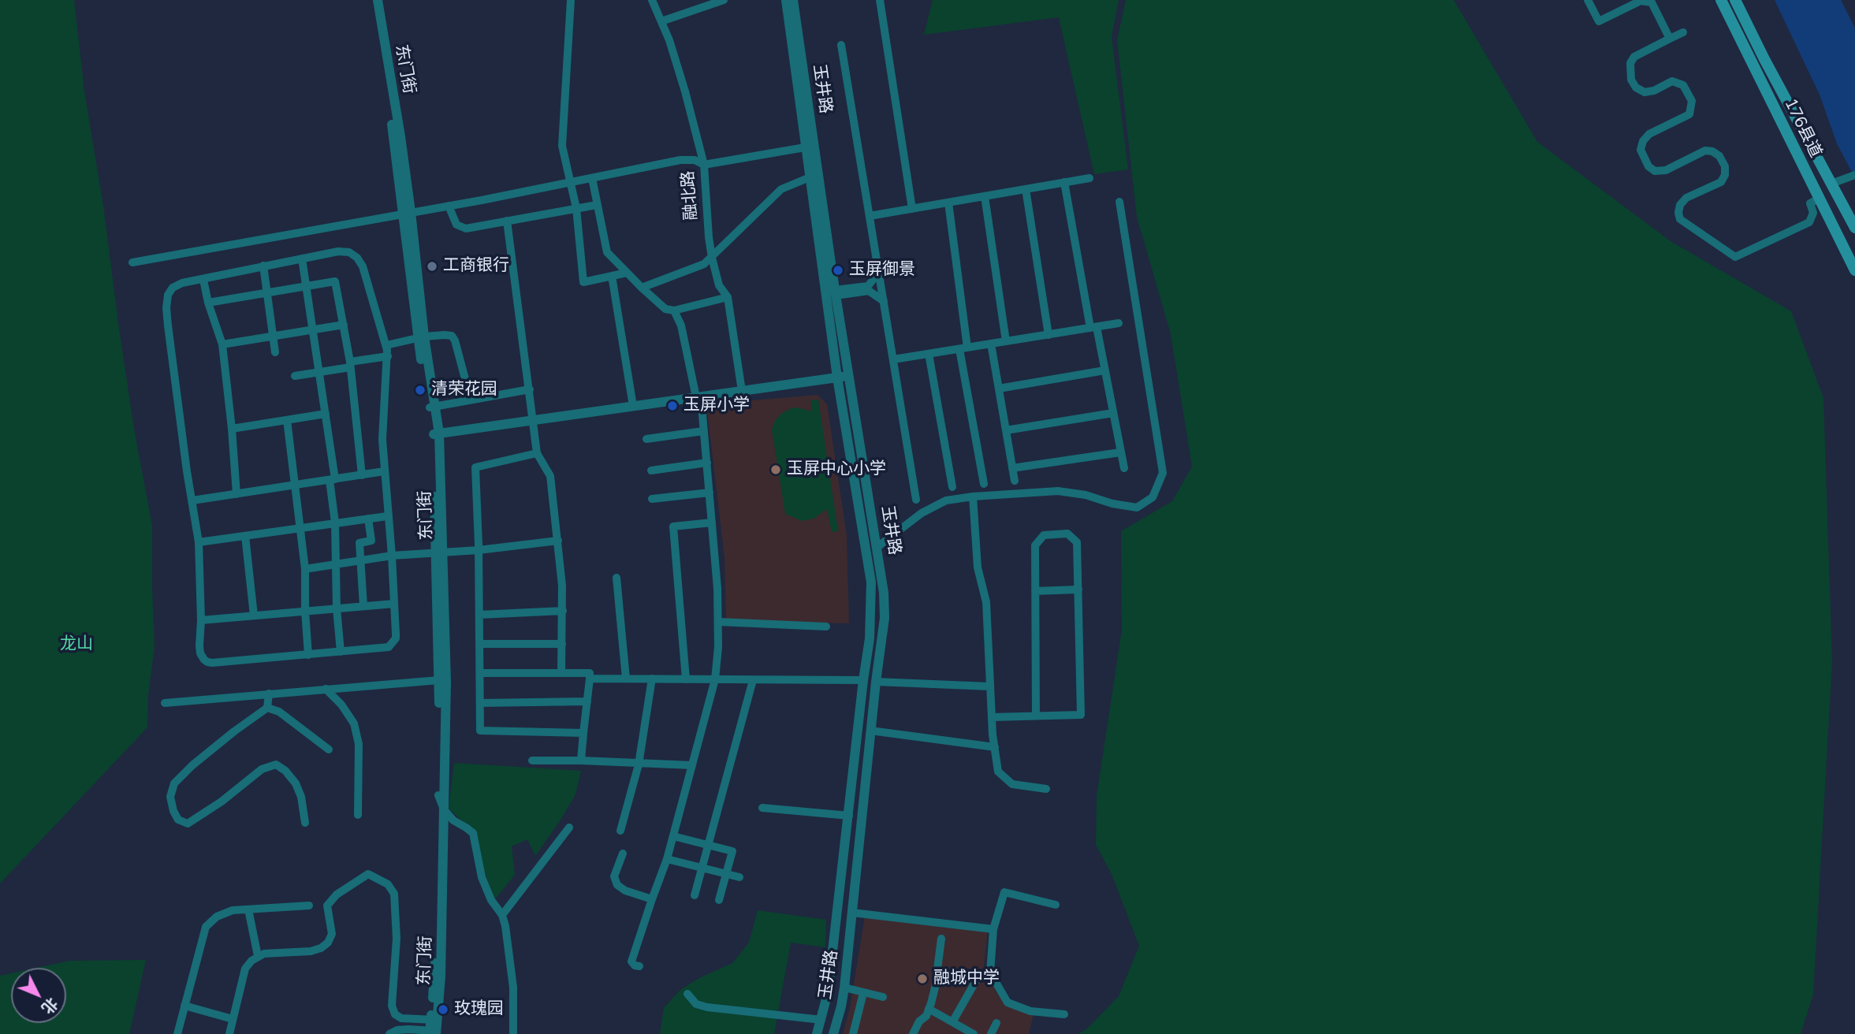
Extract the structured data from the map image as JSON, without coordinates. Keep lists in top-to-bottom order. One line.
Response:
{"streets":{"main road":["176县道"],"street":["东门街","玉井路","融北路"]},"parks":["龙山"],"places":["工商银行","玉屏御景","清荣花园","玉屏小学","玉屏中心小学","融城中学","玫瑰园"],"north":"bottom right"}
